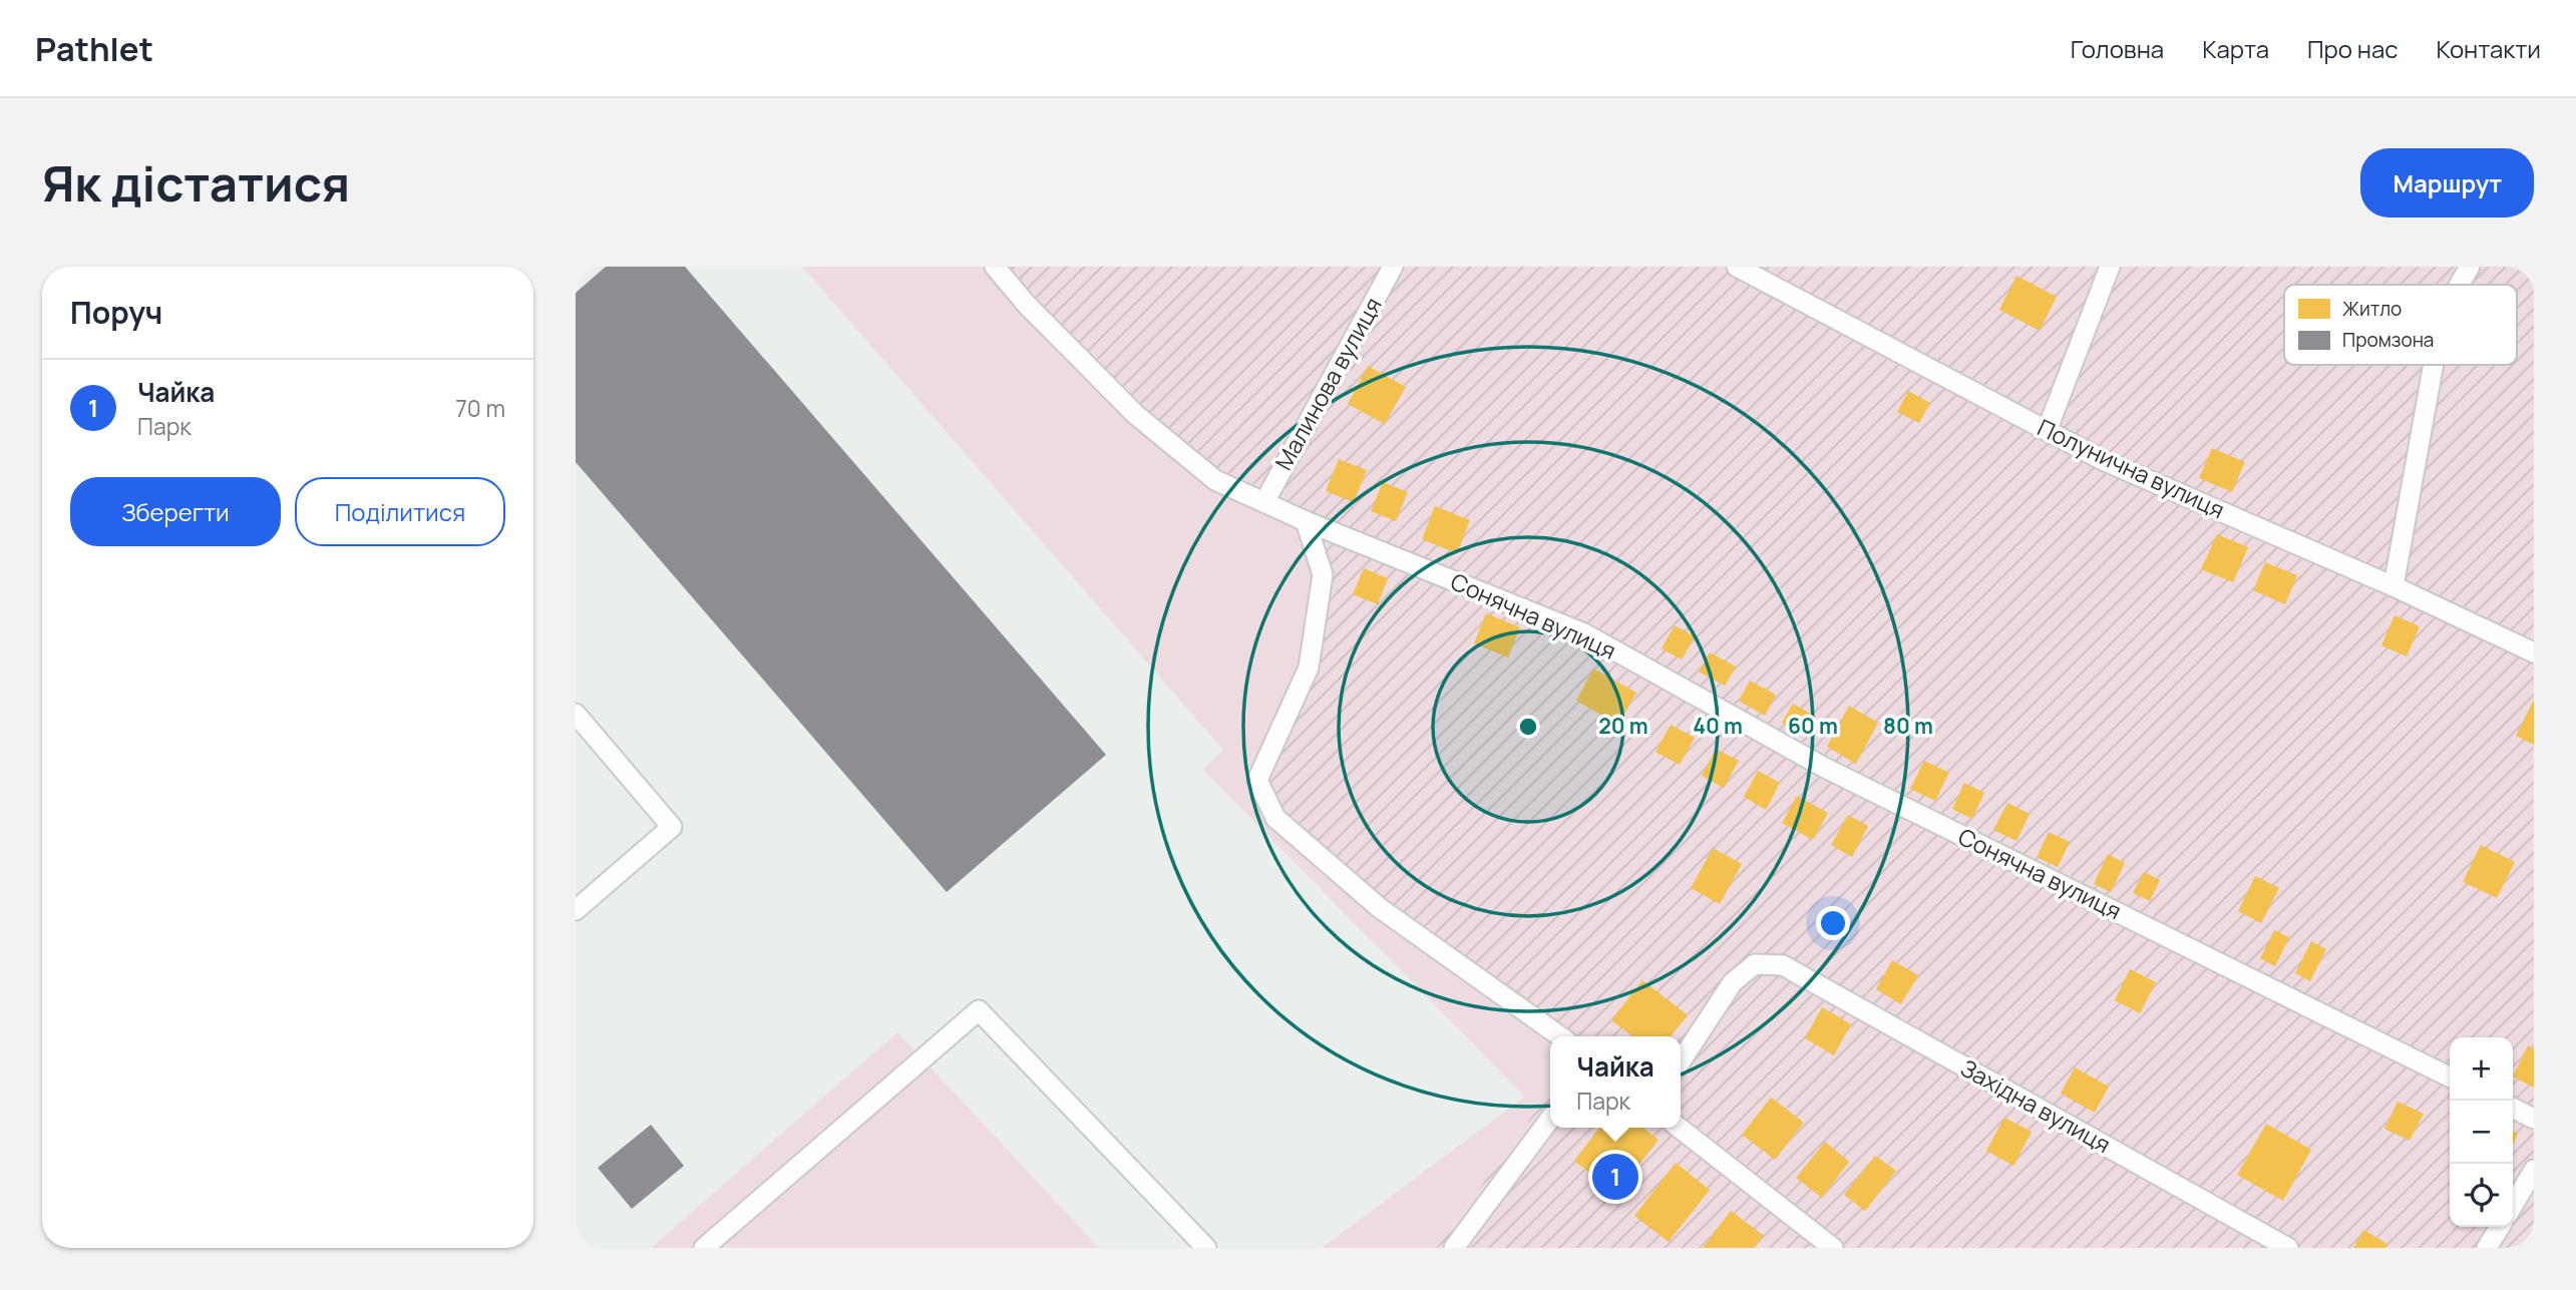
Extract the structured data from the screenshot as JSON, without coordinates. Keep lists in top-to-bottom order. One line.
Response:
{"streets":{"lane":["Малинова вулиця","Полунична вулиця","Сонячна вулиця","Західна вулиця"]},"crossings":[["Малинова вулиця","Сонячна вулиця"]],"legend":["Житло","Промзона"],"page":{"header":"Pathlet","nav":["Головна","Карта","Про нас","Контакти"],"buttons":["Маршрут",["Зберегти","Поділитися"]],"title":"Як дістатися","heading":"Поруч","list":[{"mark":"1","name":"Чайка","note":"Парк","value":"70 m"}],"popup":["Чайка","Парк"],"map_buttons":["+","−"],"pins":"1"},"rings":["20 m","40 m","60 m","80 m"]}
